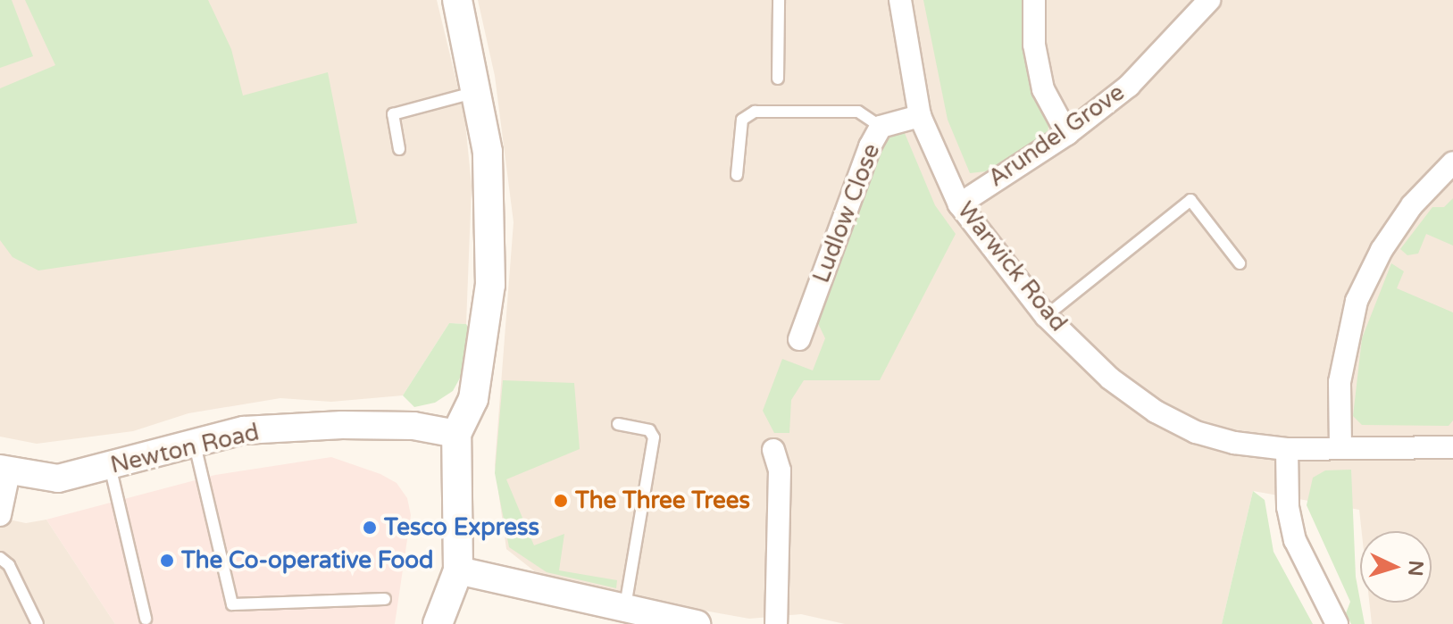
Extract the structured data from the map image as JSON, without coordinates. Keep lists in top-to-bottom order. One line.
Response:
{"streets":{"street":["Arundel Grove","Ludlow Close","Warwick Road","Newton Road"]},"crossings":[["Arundel Grove","Warwick Road"],["Ludlow Close","Warwick Road"]],"places":["The Three Trees","Tesco Express","The Co-operative Food"],"north":"right"}
